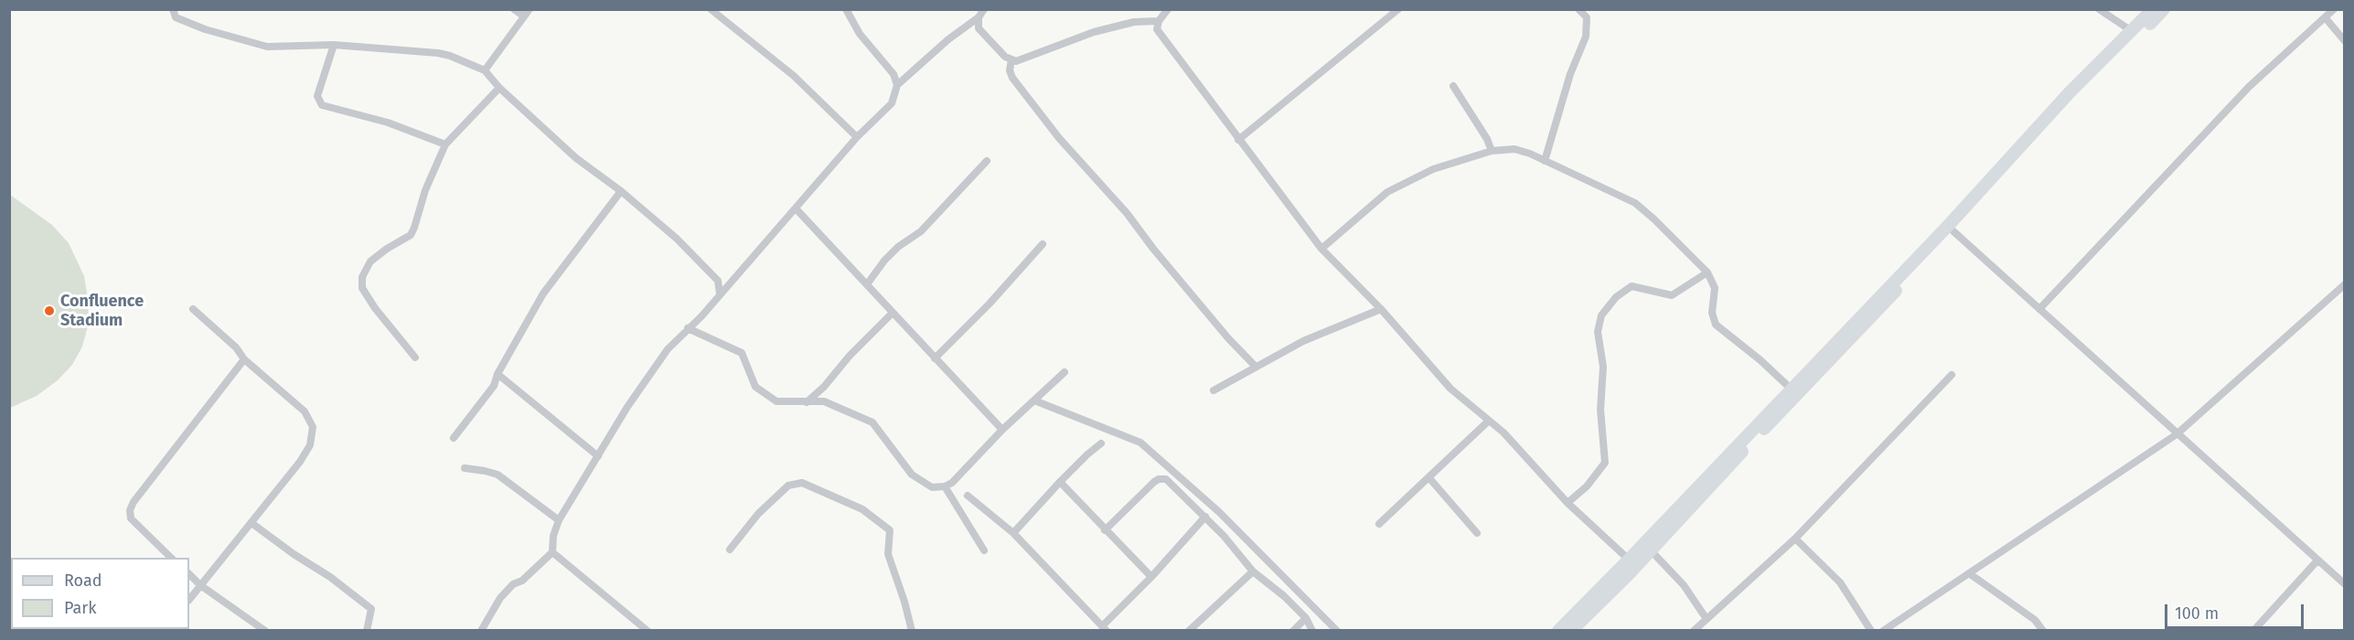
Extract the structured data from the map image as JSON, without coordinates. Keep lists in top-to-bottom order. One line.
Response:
{"places":["Confluence Stadium"],"legend":["Road","Park"],"scale_bar":"100 m"}
